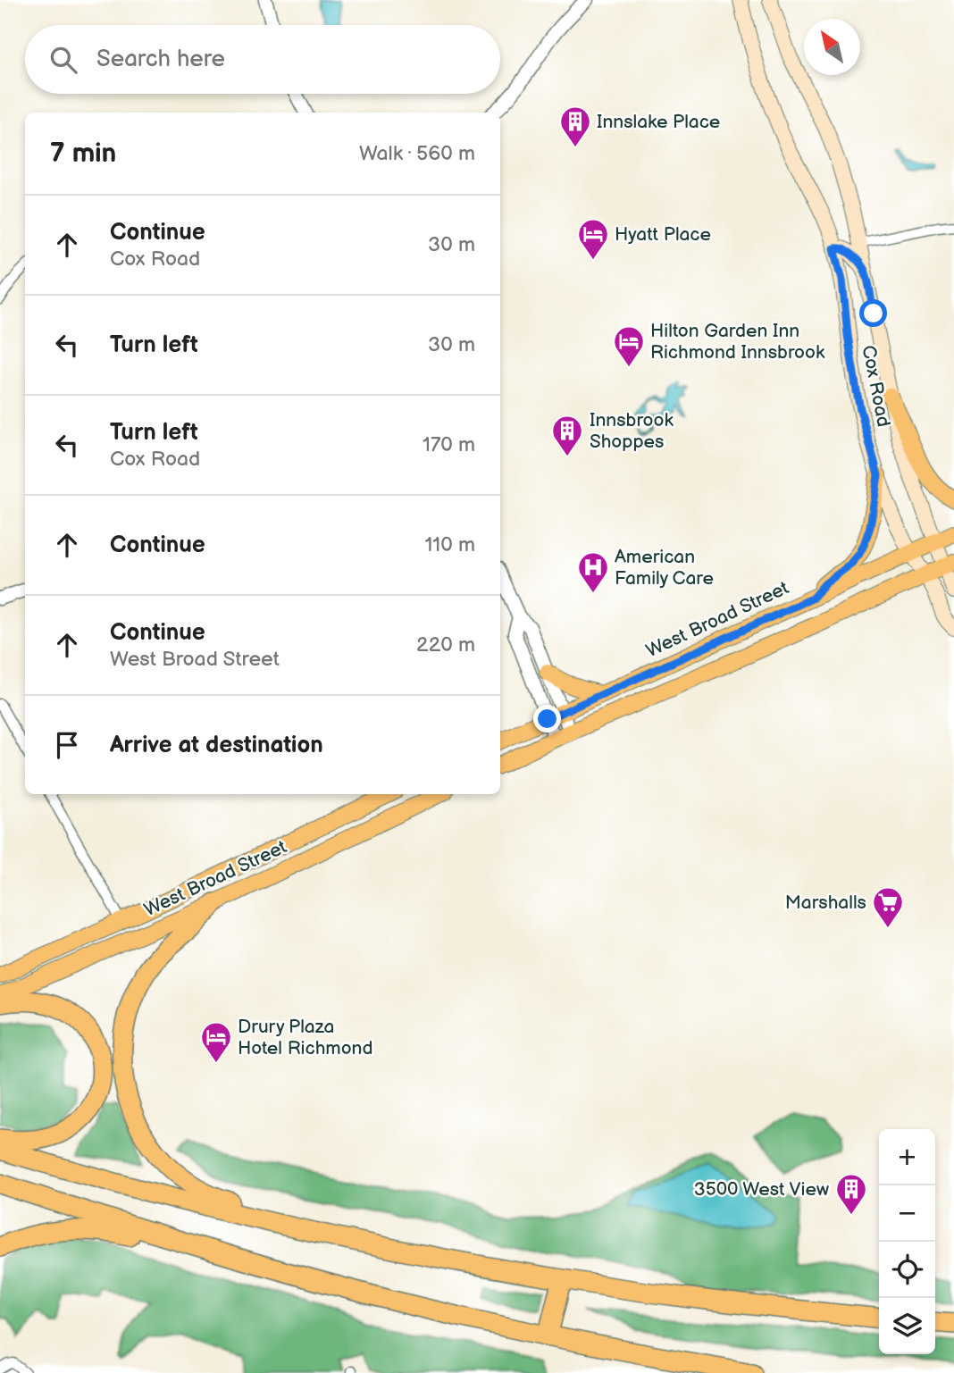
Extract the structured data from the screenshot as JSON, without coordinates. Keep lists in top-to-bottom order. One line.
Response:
{"streets":{"main road":["Cox Road","West Broad Street"]},"crossings":[["Cox Road","West Broad Street"]],"places":{"building":["Innslake Place","Innsbrook Shoppes","3500 West View"],"hotel":["Hyatt Place","Hilton Garden Inn Richmond Innsbrook","Drury Plaza Hotel Richmond"],"hospital":["American Family Care"],"supermarket":["Marshalls"]},"north":"top left","page":{"search":"Search here","heading":["7 min","Walk · 560 m"],"list":[["Continue","Cox Road","30 m"],["Turn left","30 m"],["Turn left","Cox Road","170 m"],["Continue","110 m"],["Continue","West Broad Street","220 m"],"Arrive at destination"],"map_buttons":["+","−"]}}
